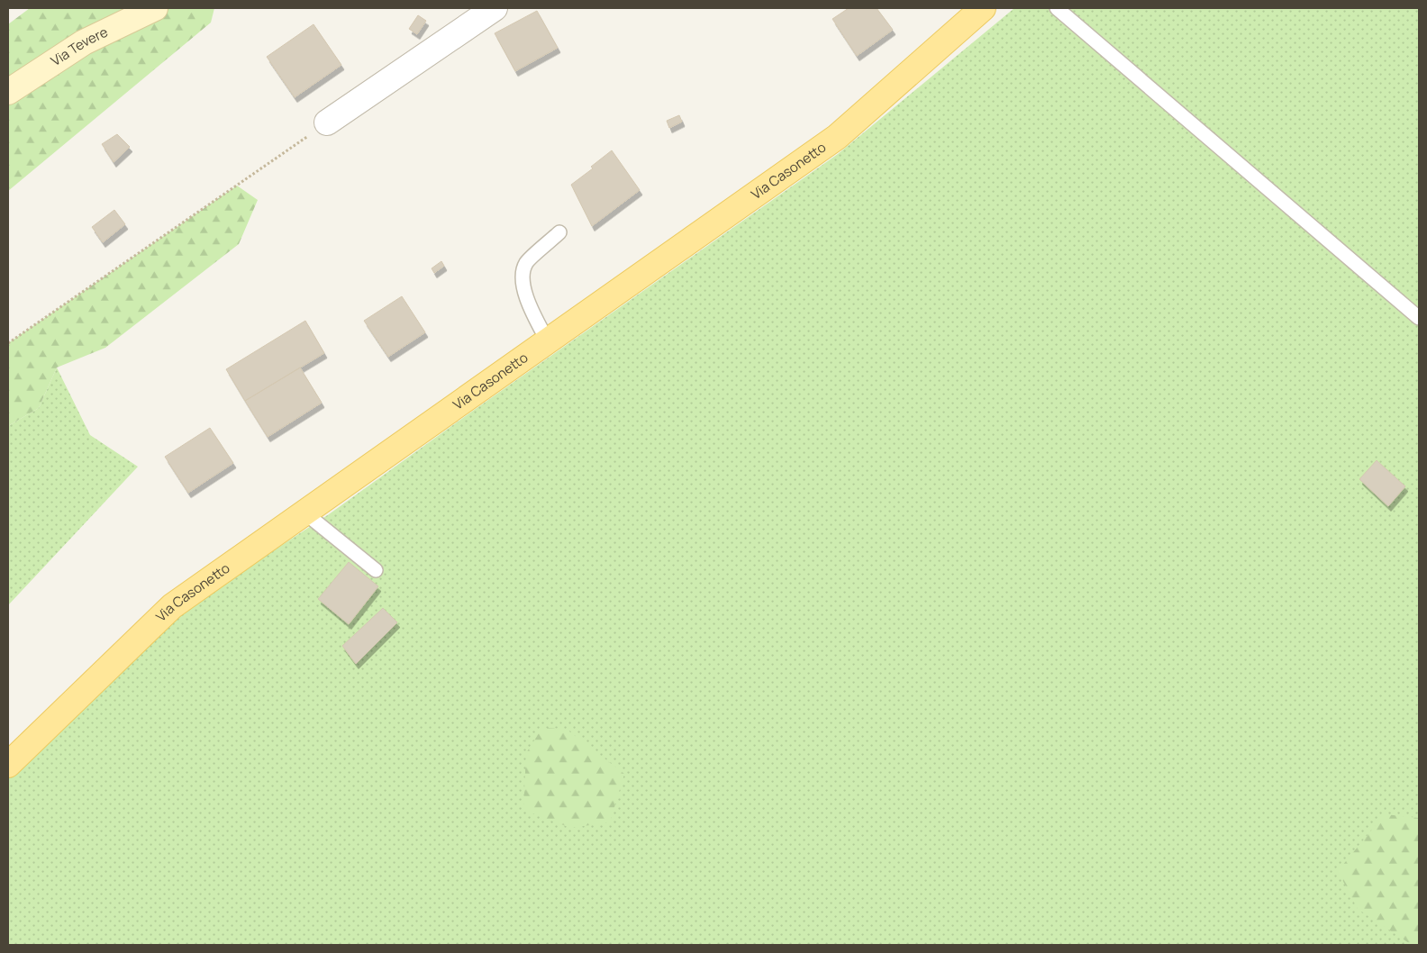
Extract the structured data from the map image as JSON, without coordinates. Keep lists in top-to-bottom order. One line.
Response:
{"streets":{"main road":["Via Tevere","Via Casonetto"]}}
